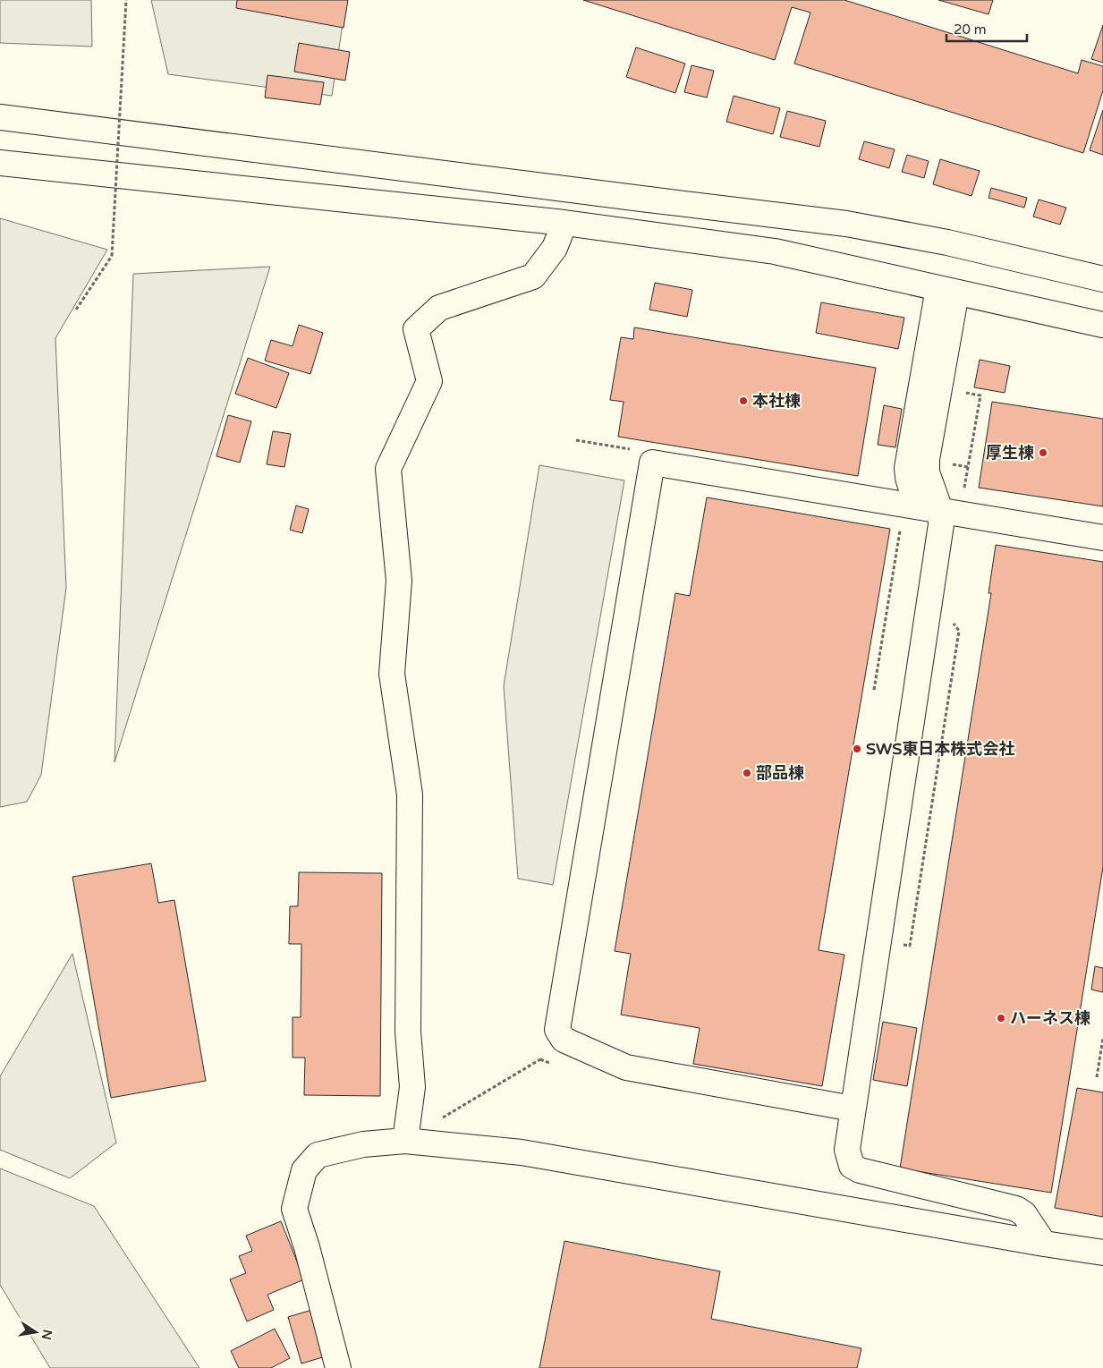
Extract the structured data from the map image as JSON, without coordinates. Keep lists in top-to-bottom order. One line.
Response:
{"places":["本社棟","厚生棟","SWS東日本株式会社","部品棟","ハーネス棟"],"scale_bar":"20 m","north":"right"}
